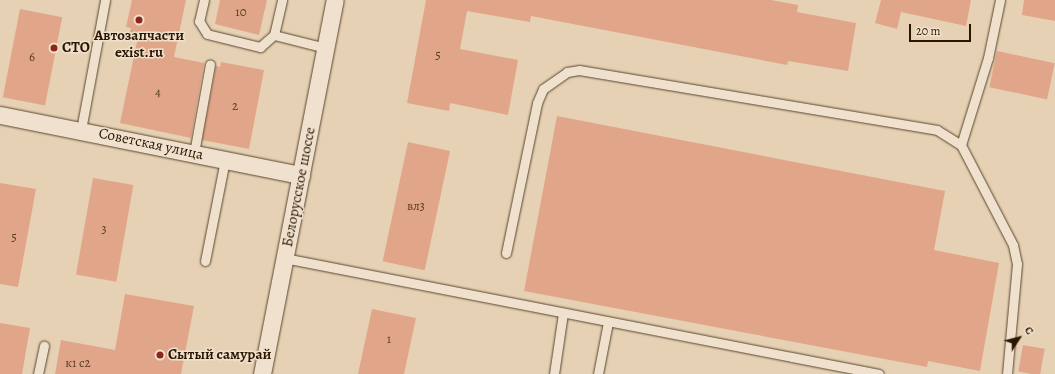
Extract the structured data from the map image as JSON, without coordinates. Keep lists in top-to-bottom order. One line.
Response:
{"streets":{"street":["Советская улица","Белорусское шоссе"]},"crossings":[["Советская улица","Белорусское шоссе"]],"places":["Автозапчасти exist.ru","СТО","Сытый самурай"],"house_numbers":["10","5","6","4","2","вл3","3","5","1","к1 с2"],"scale_bar":"20 m","north":"top right"}
